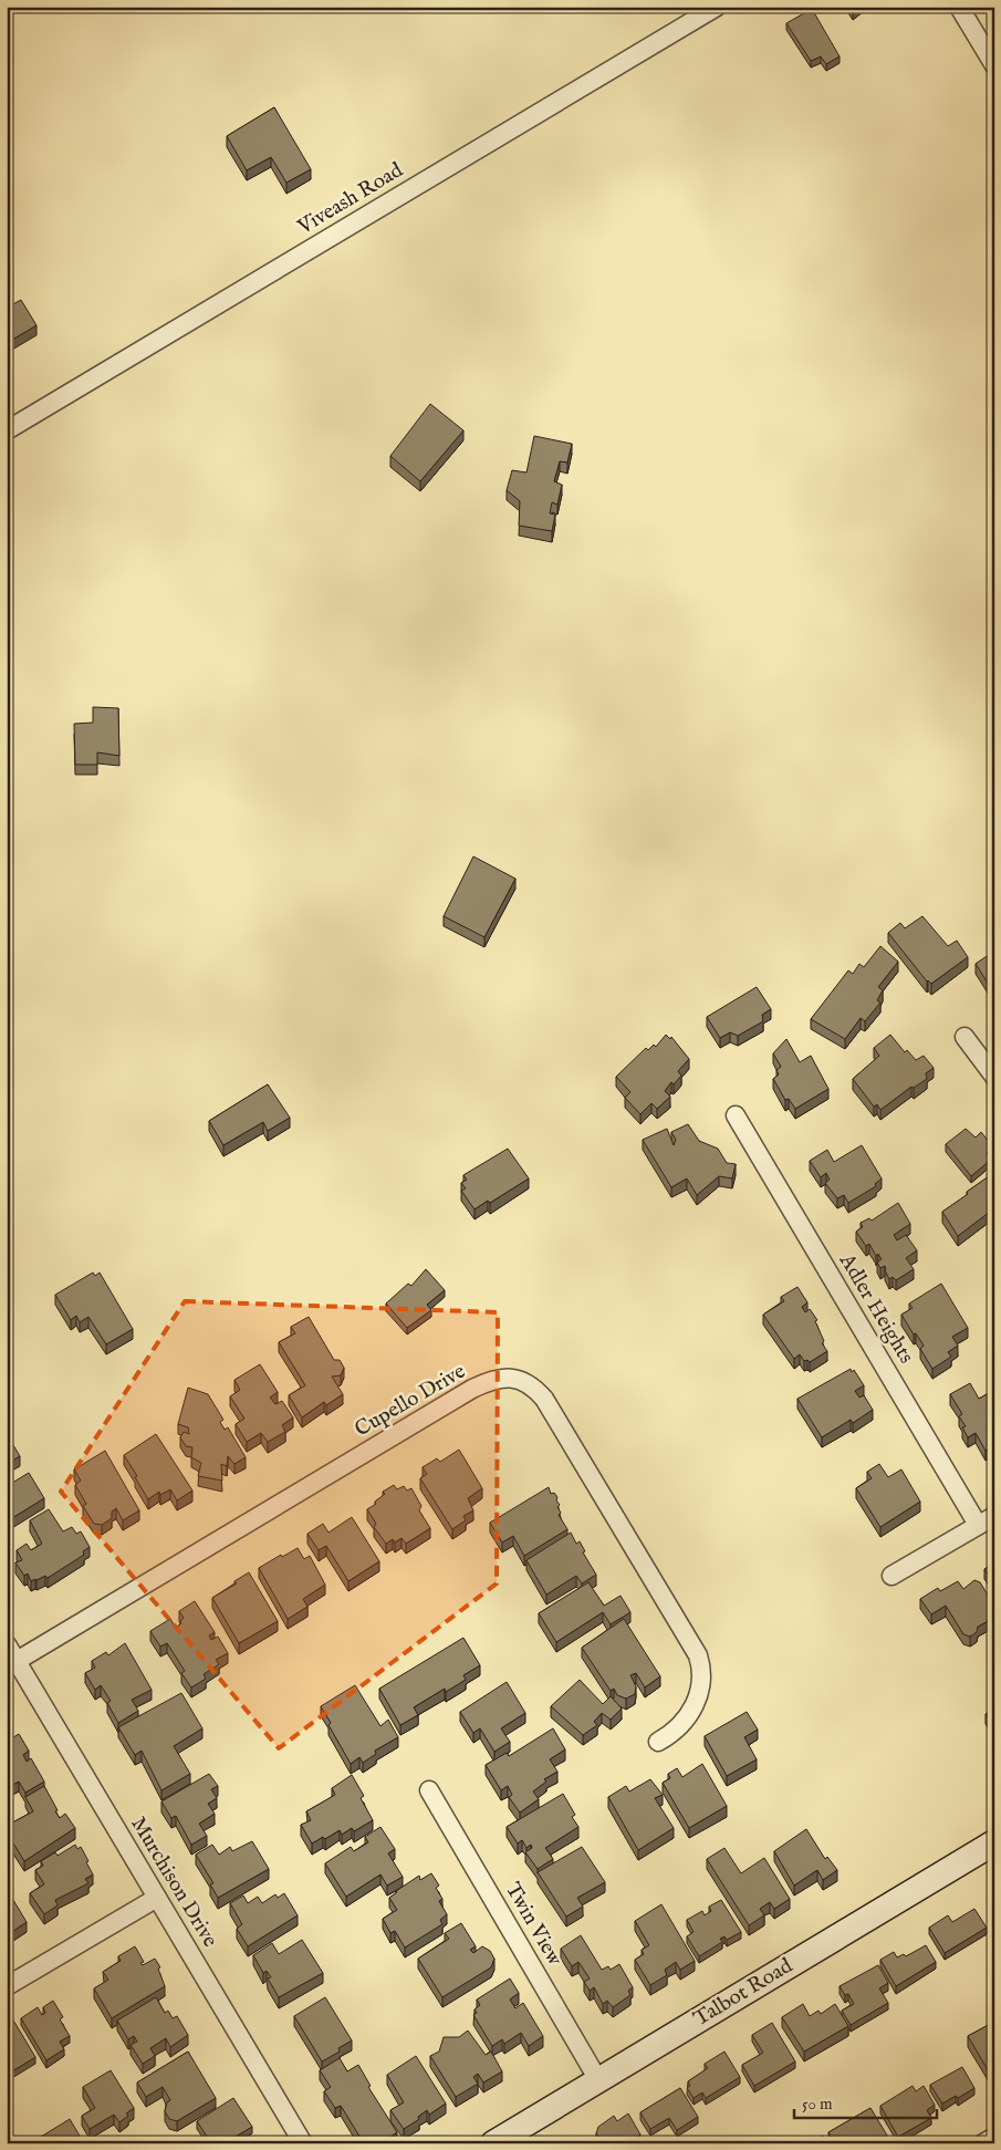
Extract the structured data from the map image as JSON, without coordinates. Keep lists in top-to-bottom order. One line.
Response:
{"streets":{"main road":["Talbot Road"],"street":["Viveash Road","Adler Heights","Cupello Drive","Murchison Drive","Twin View"]},"crossings":[["Cupello Drive","Murchison Drive"],["Twin View","Talbot Road"]],"scale_bar":"50 m"}
